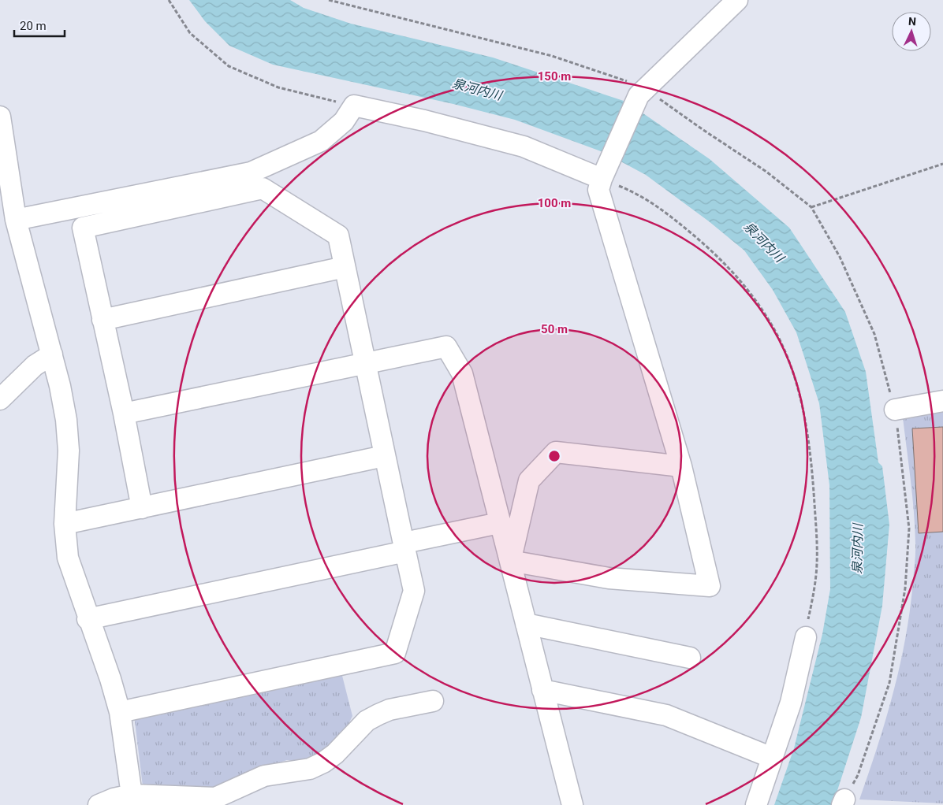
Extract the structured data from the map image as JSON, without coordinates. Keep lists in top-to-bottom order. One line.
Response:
{"water":["泉河内川"],"scale_bar":"20 m","north":"top","rings":["150 m","100 m","50 m"]}
